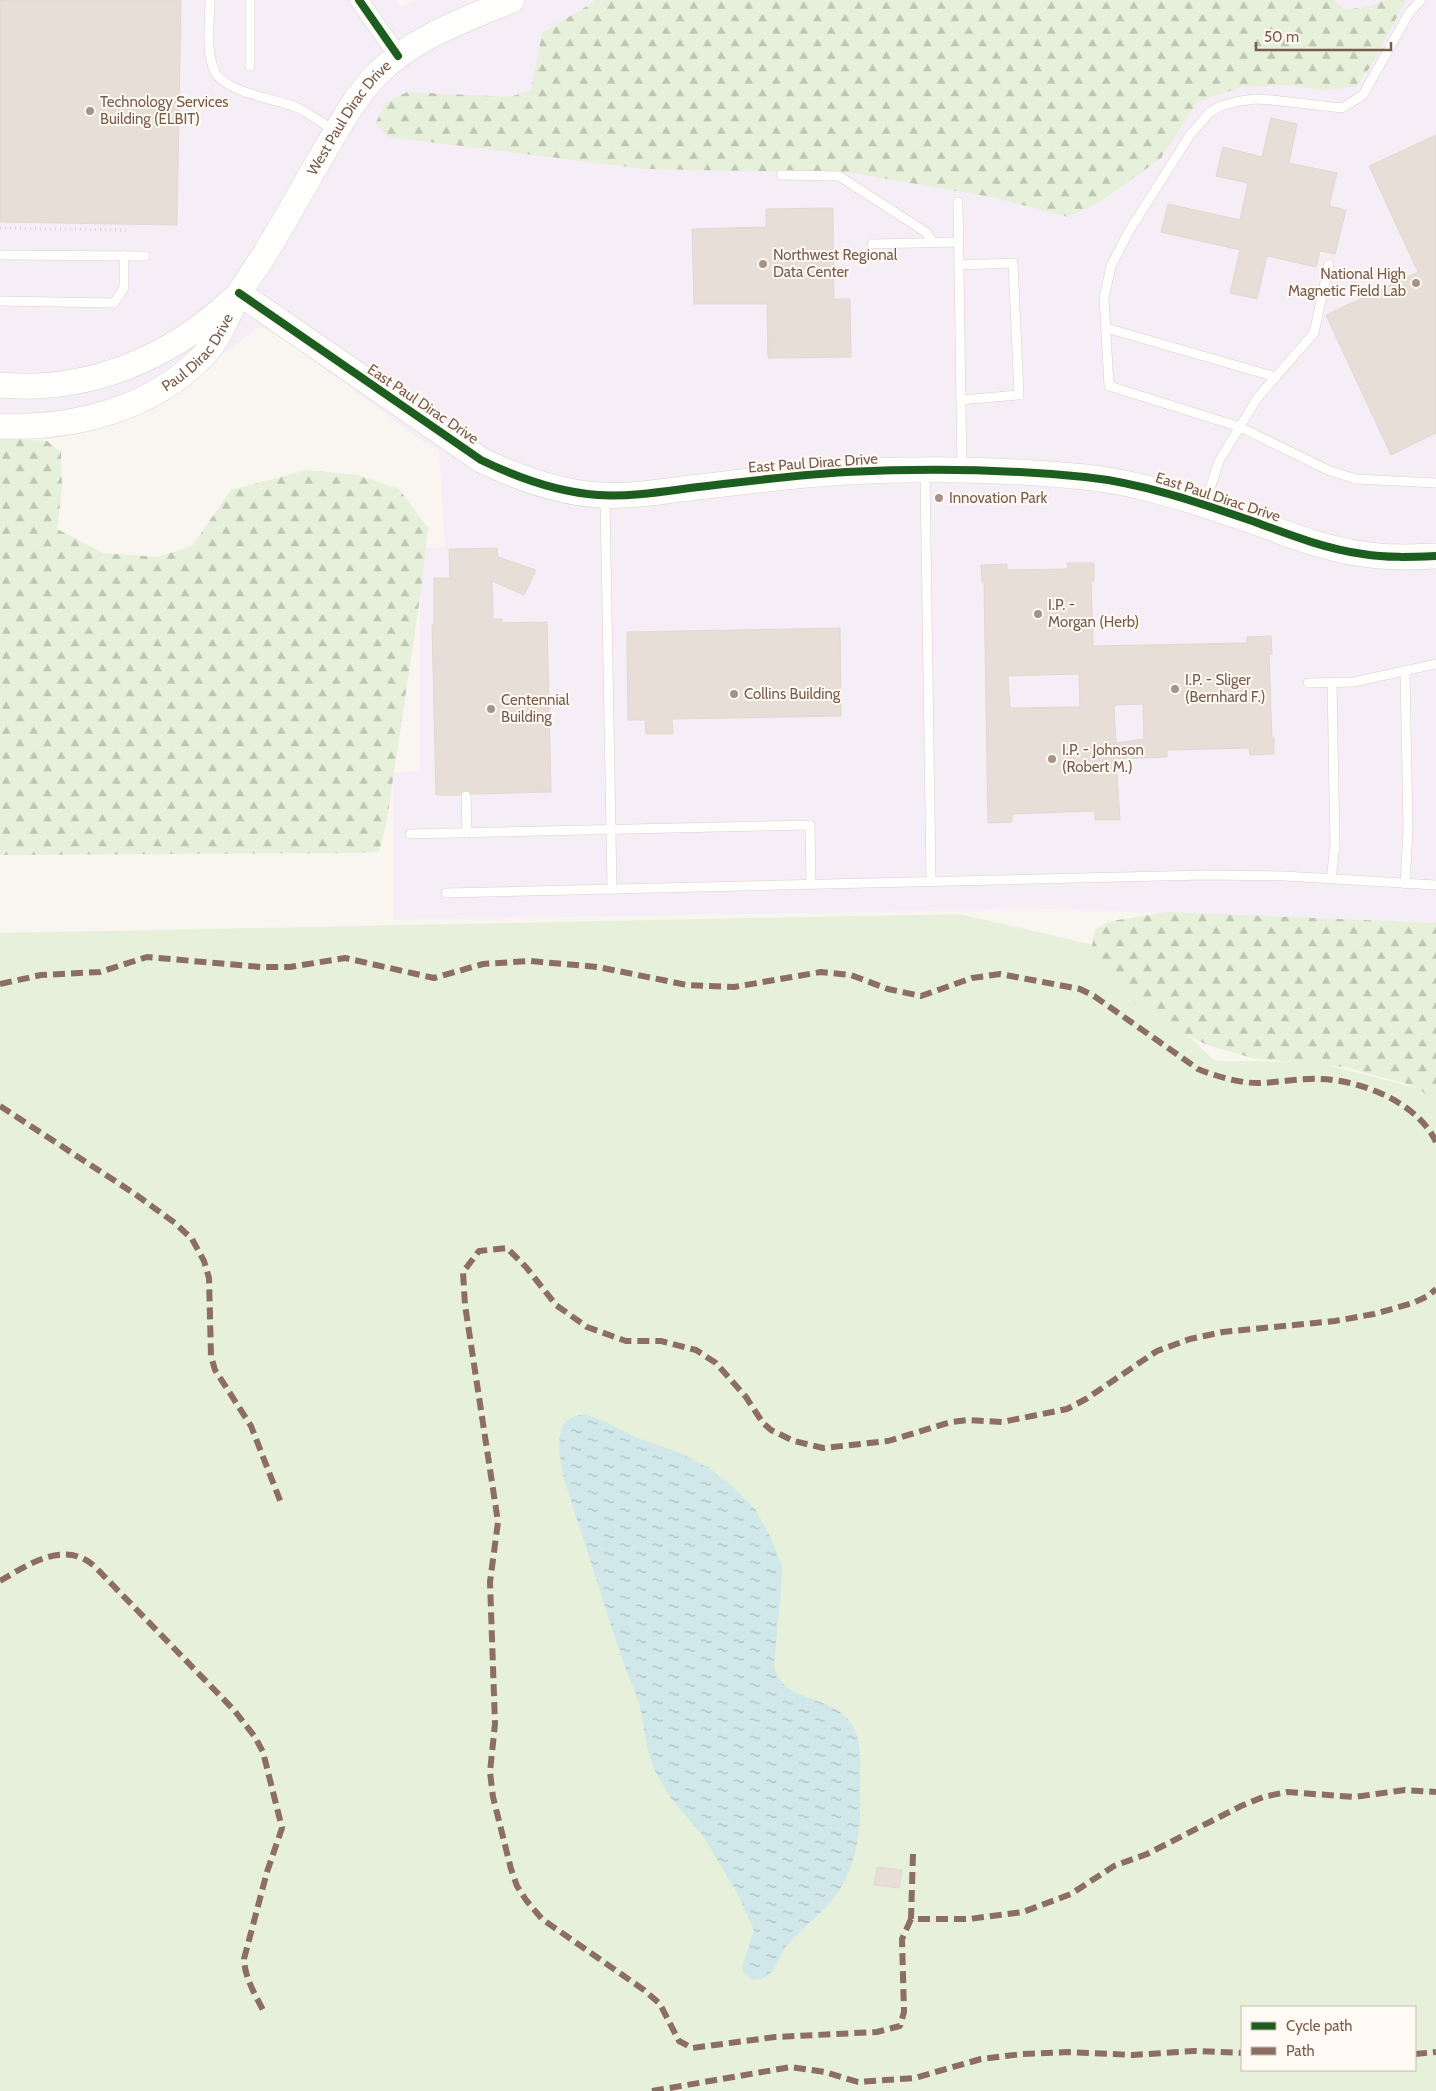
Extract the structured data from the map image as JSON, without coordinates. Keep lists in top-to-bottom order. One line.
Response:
{"streets":{"street":["West Paul Dirac Drive","Paul Dirac Drive","East Paul Dirac Drive"]},"crossings":[["West Paul Dirac Drive","Paul Dirac Drive"],["West Paul Dirac Drive","East Paul Dirac Drive"],["Paul Dirac Drive","East Paul Dirac Drive"]],"places":["Technology Services Building (ELBIT)","Northwest Regional Data Center","National High Magnetic Field Lab","Innovation Park","I.P. - Morgan (Herb)","I.P. - Sliger (Bernhard F.)","Collins Building","Centennial Building","I.P. - Johnson (Robert M.)"],"legend":["Cycle path","Path"],"scale_bar":"50 m"}
